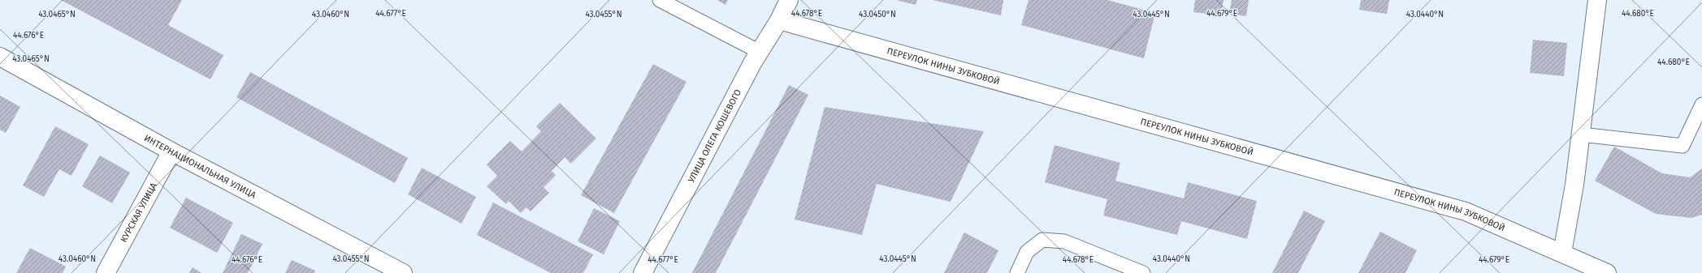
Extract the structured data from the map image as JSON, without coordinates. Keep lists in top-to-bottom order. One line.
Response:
{"streets":{"street":["ПЕРЕУЛОК НИНЫ ЗУБКОВОЙ","УЛИЦА ОЛЕГА КОШЕВОГО","ИНТЕРНАЦИОНАЛЬНАЯ УЛИЦА","КУРСКАЯ УЛИЦА"]},"crossings":[["ПЕРЕУЛОК НИНЫ ЗУБКОВОЙ","УЛИЦА ОЛЕГА КОШЕВОГО"],["ИНТЕРНАЦИОНАЛЬНАЯ УЛИЦА","КУРСКАЯ УЛИЦА"]],"coordinates":["44.680°E","44.677°E","44.678°E","44.679°E","43.0465°N","43.0460°N","43.0455°N","43.0450°N","43.0445°N","43.0440°N","44.676°E"]}
